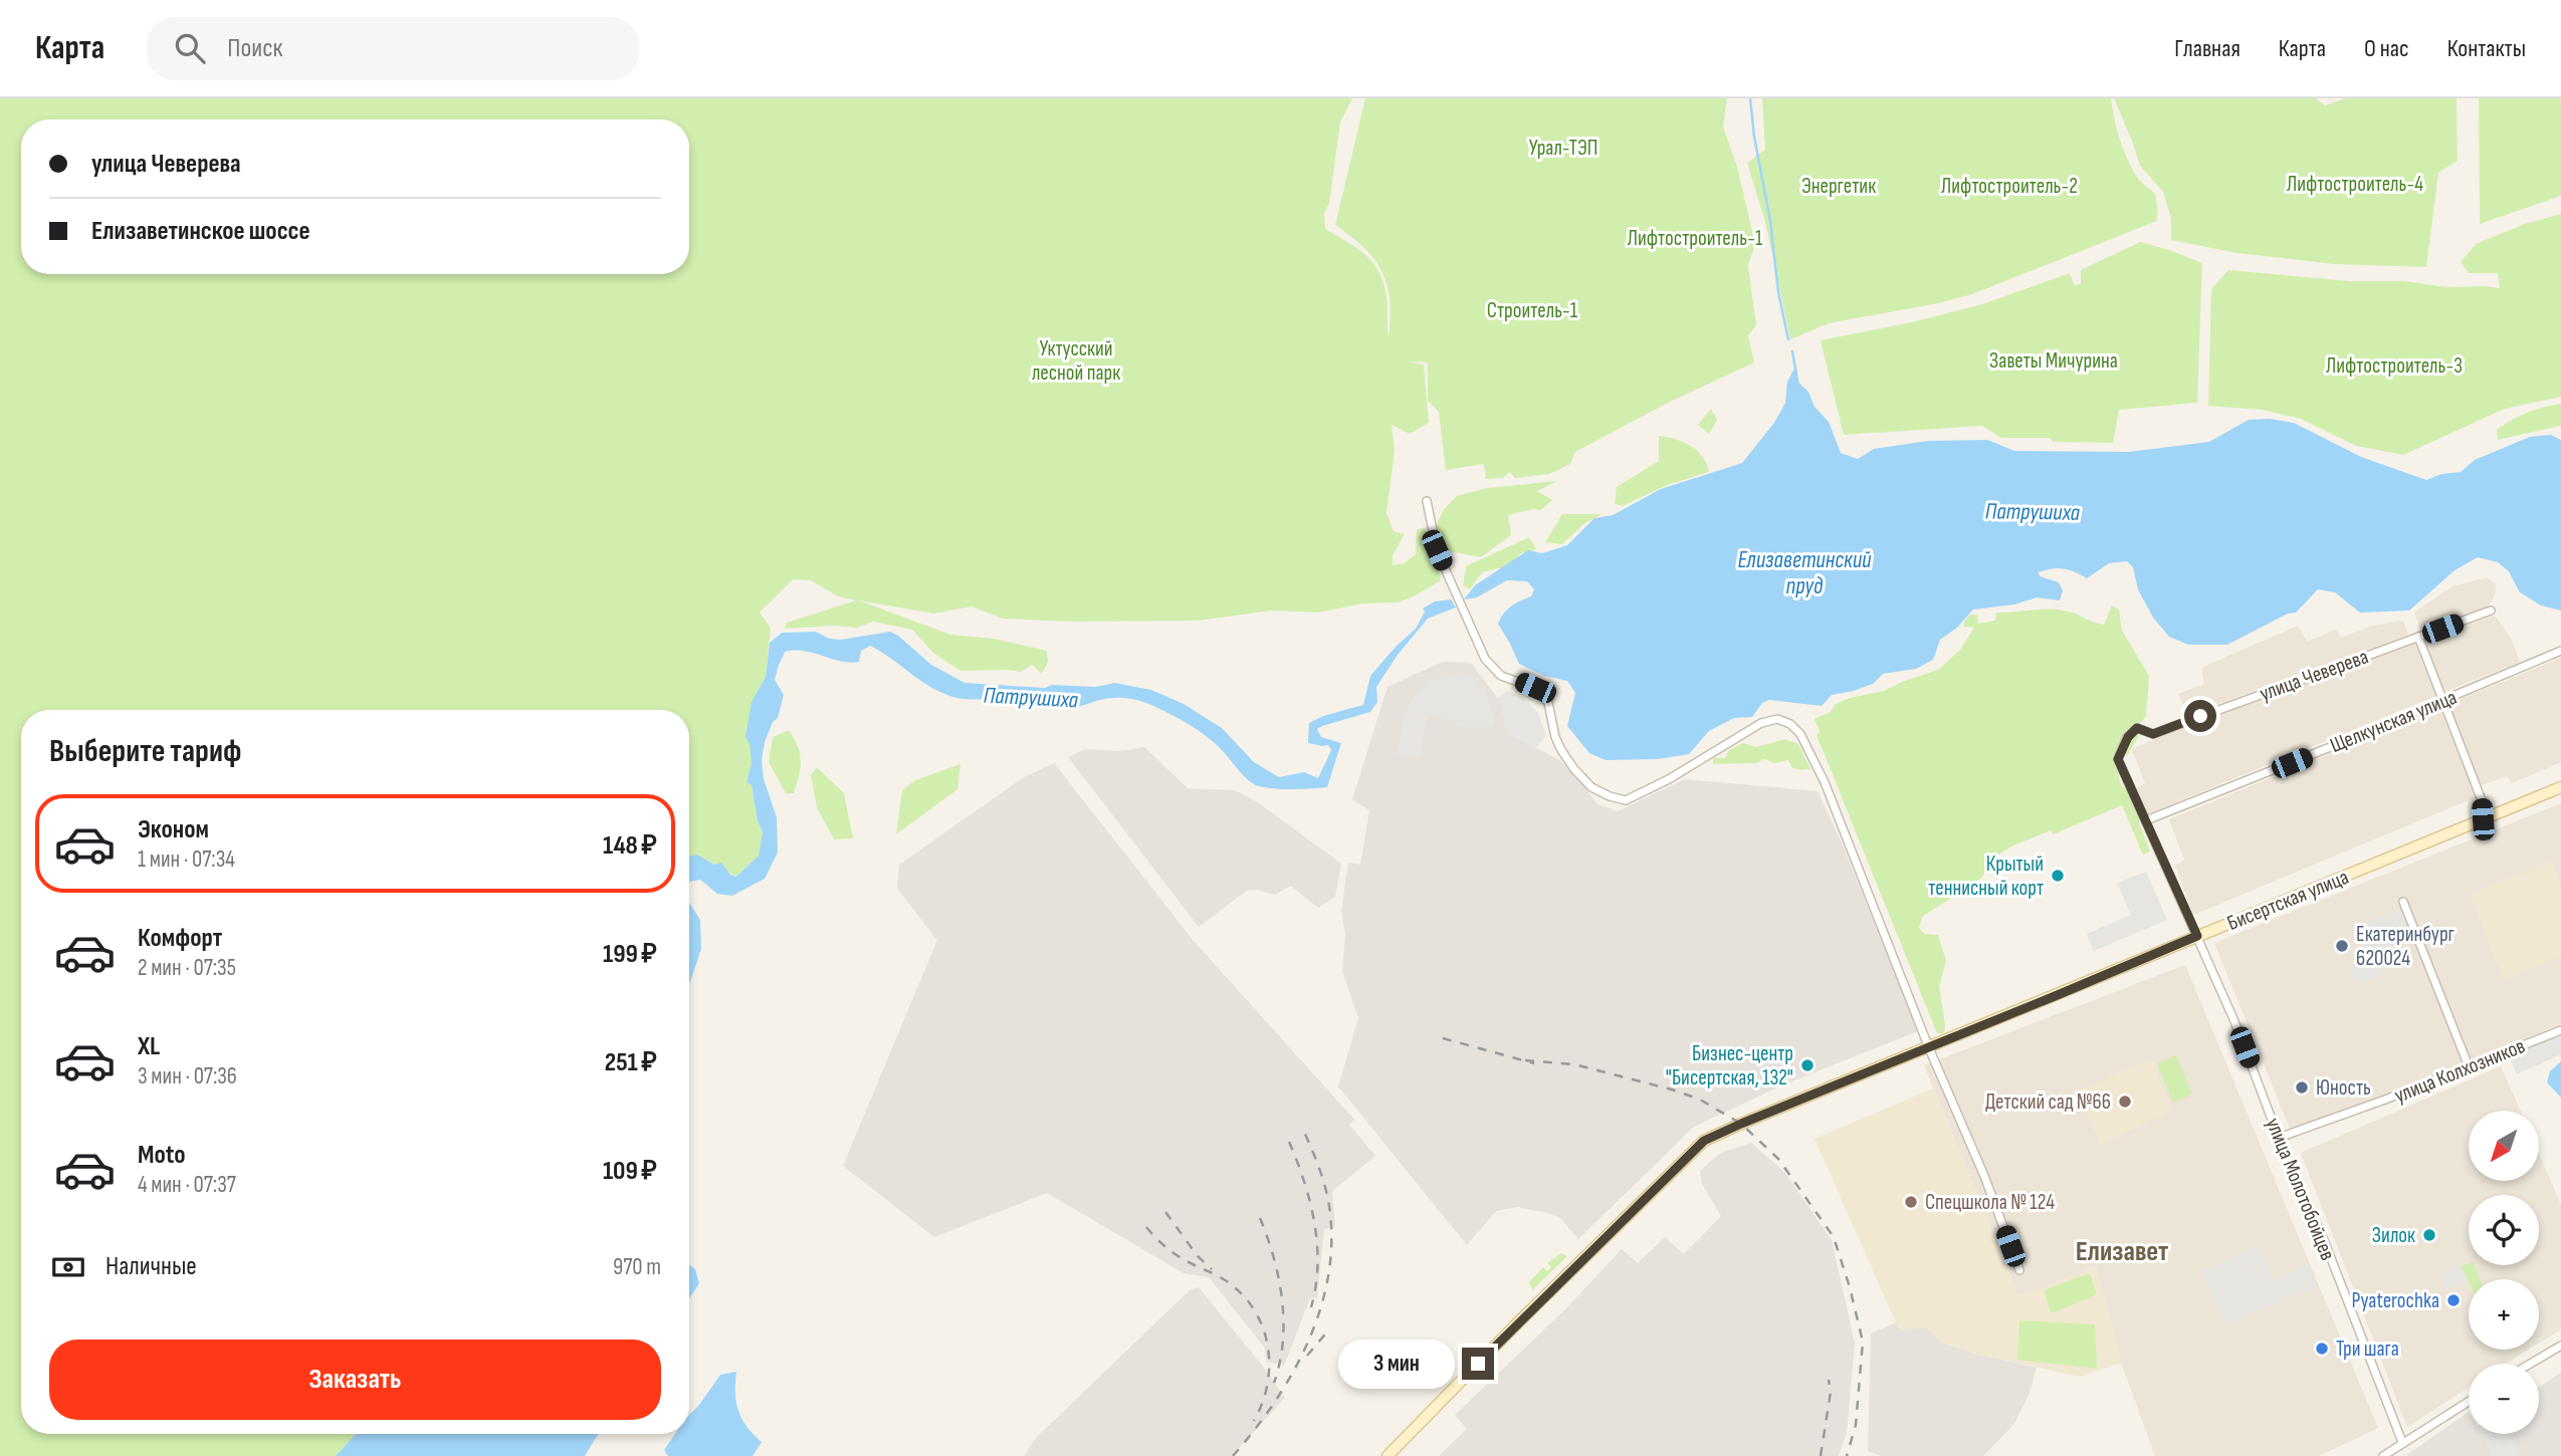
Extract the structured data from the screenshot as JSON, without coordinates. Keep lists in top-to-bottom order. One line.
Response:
{"streets":{"main road":["Бисертская улица"],"street":["улица Чеверева","Щелкунская улица","улица Колхозников","улица Молотобойцев"]},"crossings":[["улица Чеверева","улица Молотобойцев"],["Щелкунская улица","улица Молотобойцев"],["Бисертская улица","улица Молотобойцев"],["улица Колхозников","улица Молотобойцев"]],"districts":["Елизавет"],"water":["Патрушиха","Елизаветинский пруд"],"parks":["Урал-ТЭП","Лифтостроитель-4","Энергетик","Лифтостроитель-2","Лифтостроитель-1","Строитель-1","Уктусский лесной парк","Заветы Мичурина","Лифтостроитель-3"],"places":["Крытый теннисный корт","Екатеринбург 620024","Бизнес-центр \"Бисертская, 132\"","Юность","Детский сад №66","Спецшкола № 124","Зилок","Pyaterochka","Три шага"],"north":"bottom left","page":{"header":"Карта","search":"Поиск","nav":["Главная","Карта","О нас","Контакты"],"banner":["улица Чеверева","Елизаветинское шоссе"],"heading":"Выберите тариф","list":[{"name":"Эконом","note":"1 мин · 07:34","value":"148 ₽"},{"name":"Комфорт","note":"2 мин · 07:35","value":"199 ₽"},{"name":"XL","note":"3 мин · 07:36","value":"251 ₽"},{"name":"Moto","note":"4 мин · 07:37","value":"109 ₽"}],"map_buttons":["+","−"],"pay":["Наличные","970 m"],"buttons":"Заказать","bubble":"3 мин"}}
